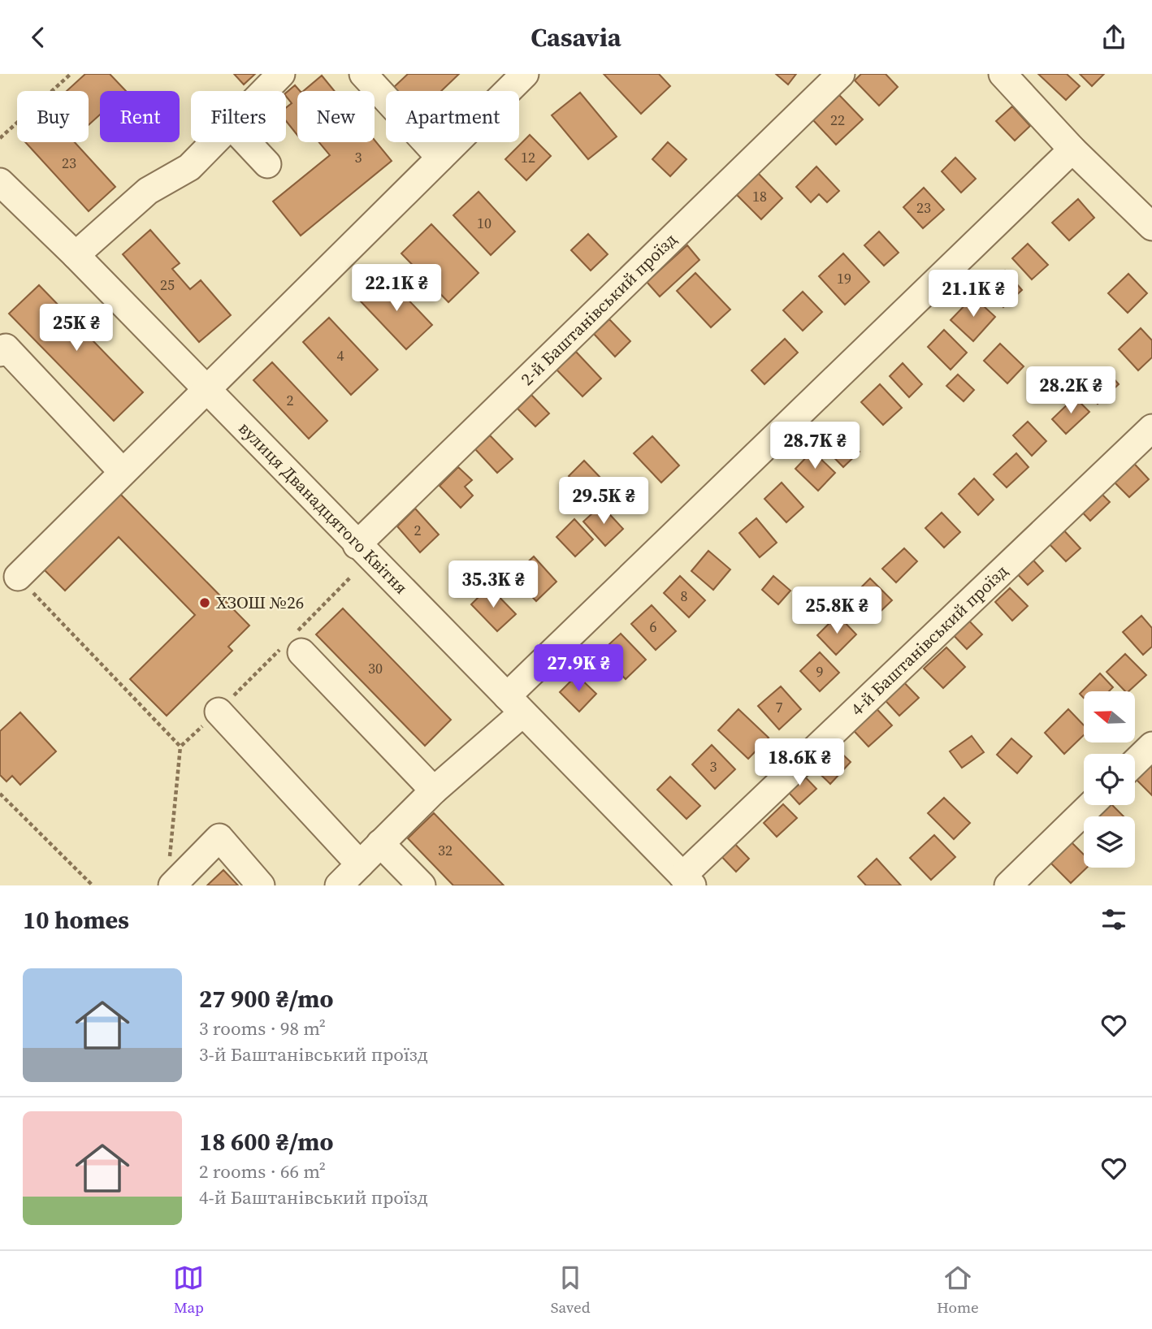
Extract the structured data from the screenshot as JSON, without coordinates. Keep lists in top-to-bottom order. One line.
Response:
{"streets":{"street":["2-й Баштанівський проїзд","вулиця Дванадцятого Квітня","4-й Баштанівський проїзд"]},"crossings":[["2-й Баштанівський проїзд","вулиця Дванадцятого Квітня"],["вулиця Дванадцятого Квітня","4-й Баштанівський проїзд"]],"places":["ХЗОШ №26"],"house_numbers":["22","3","12","23","18","23","10","19","25","4","2","2","8","6","30","9","7","3","32"],"north":"left","page":{"header":"Casavia","chip":["Buy","Rent","Filters","New","Apartment"],"price":["22.1K ₴","21.1K ₴","25K ₴","28.2K ₴","28.7K ₴","29.5K ₴","35.3K ₴","25.8K ₴","27.9K ₴","18.6K ₴"],"heading":"10 homes","list":[{"name":"27 900 ₴/mo","note":"3 rooms · 98 m² · 3-й Баштанівський проїзд"},{"name":"18 600 ₴/mo","note":"2 rooms · 66 m² · 4-й Баштанівський проїзд"}],"tabs":["Map","Saved","Home"]}}
